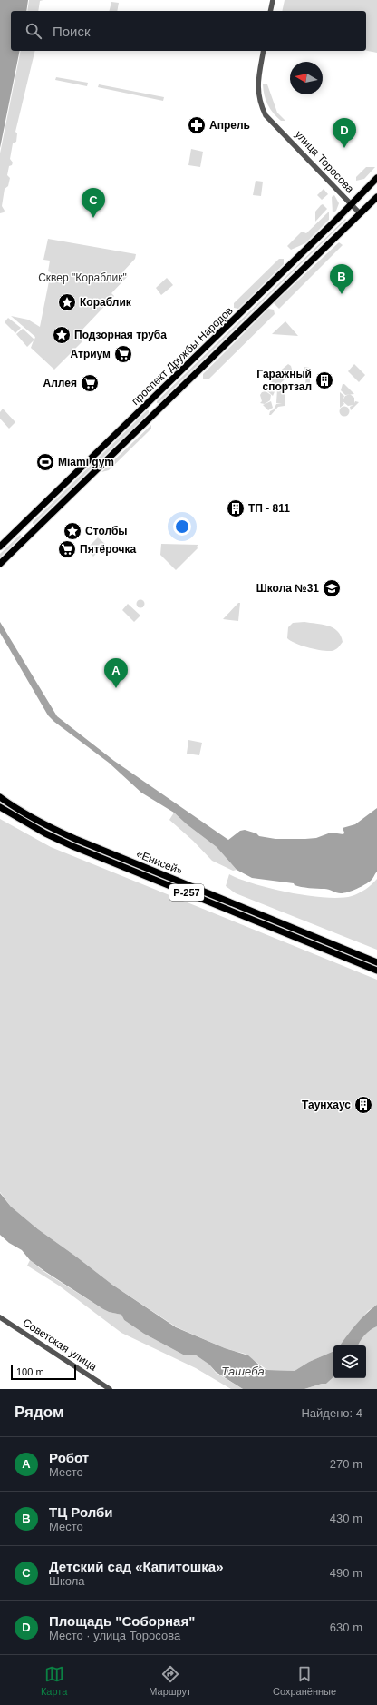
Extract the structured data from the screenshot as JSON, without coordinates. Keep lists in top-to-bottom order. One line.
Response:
{"streets":{"main road":["проспект Дружбы Народов","«Енисей»","Р-257"],"street":["улица Торосова","Советская улица"]},"crossings":[["улица Торосова","проспект Дружбы Народов"]],"water":["Ташеба"],"parks":["Сквер \"Кораблик\""],"places":{"pharmacy":["Апрель"],"place":["Кораблик","Подзорная труба","Столбы"],"supermarket":["Атриум","Аллея","Пятёрочка"],"building":["Гаражный спортзал","ТП - 811","Таунхаус"],"sports":["Miami gym"],"school or university":["Школа №31"]},"scale_bar":"100 m","north":"left","page":{"search":"Поиск","pins":["D","C","B","A"],"scale":"100 m","heading":["Рядом","Найдено: 4"],"list":[{"mark":"A","name":"Робот","note":"Место","value":"270 m"},{"mark":"B","name":"ТЦ Ролби","note":"Место","value":"430 m"},{"mark":"C","name":"Детский сад «Капитошка»","note":"Школа","value":"490 m"},{"mark":"D","name":"Площадь \"Соборная\"","note":"Место · улица Торосова","value":"630 m"}],"nav":["Карта","Маршрут","Сохранённые"]}}
